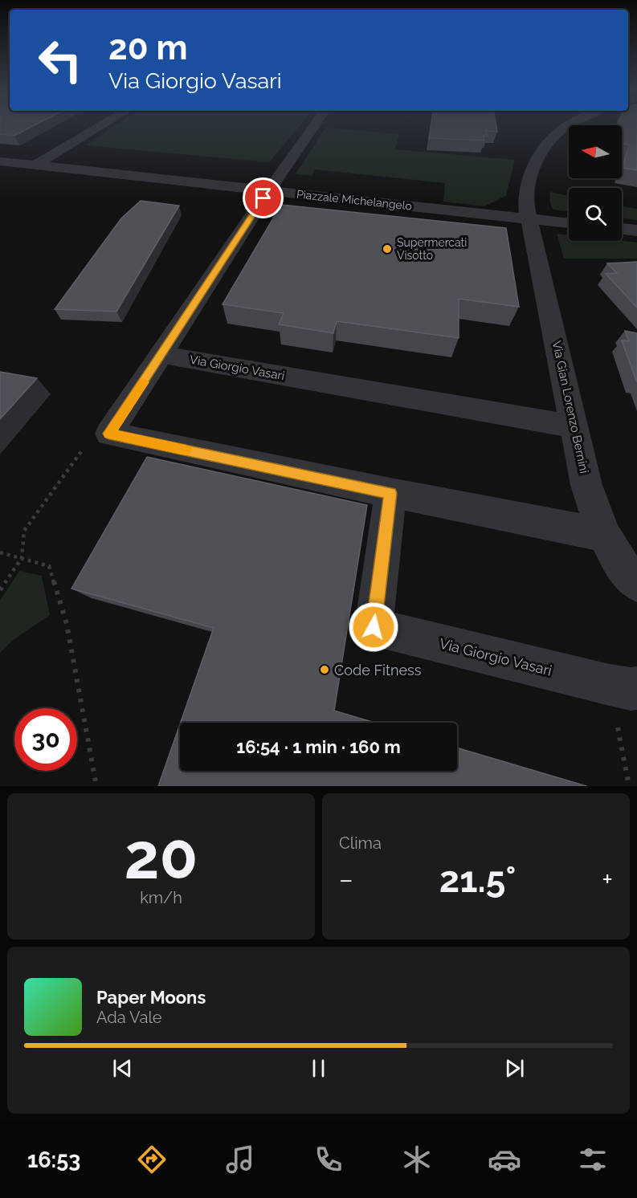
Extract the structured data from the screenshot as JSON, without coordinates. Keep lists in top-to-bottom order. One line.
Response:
{"streets":{"street":["Piazzale Michelangelo","Via Giorgio Vasari","Via Gian Lorenzo Bernini"]},"crossings":[["Piazzale Michelangelo","Via Gian Lorenzo Bernini"],["Via Giorgio Vasari","Via Gian Lorenzo Bernini"]],"places":["Supermercati Visotto","Code Fitness"],"north":"left","page":{"turn":["20 m","Via Giorgio Vasari"],"limit":"30","trip":"16:54 · 1 min · 160 m","tile":[["20","km/h"],"Clima"],"heat":["−","21.5°","+"],"song":["Paper Moons","Ada Vale"],"tabs":"16:53"}}
